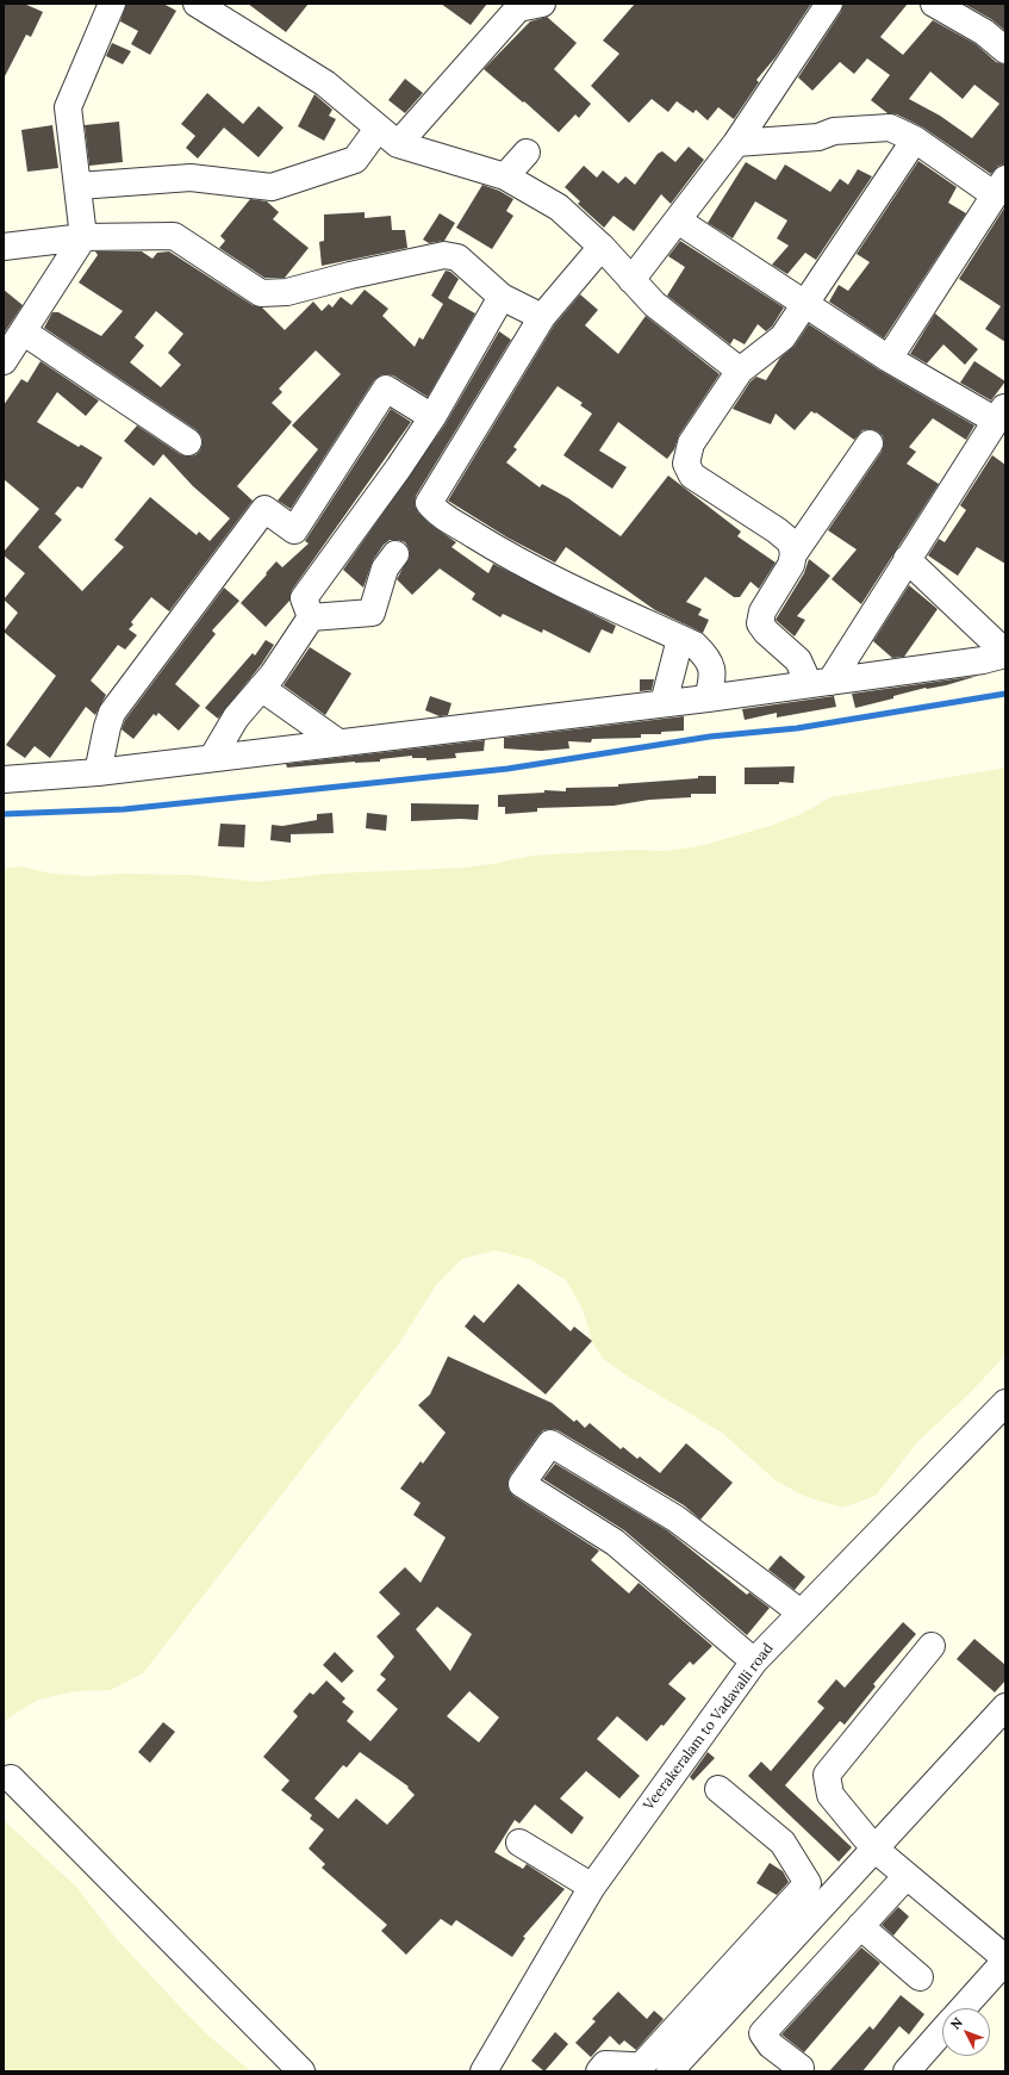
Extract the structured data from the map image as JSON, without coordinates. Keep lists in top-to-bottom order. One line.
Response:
{"streets":{"street":["Veerakeralam to Vadavalli road"]},"north":"top left"}
